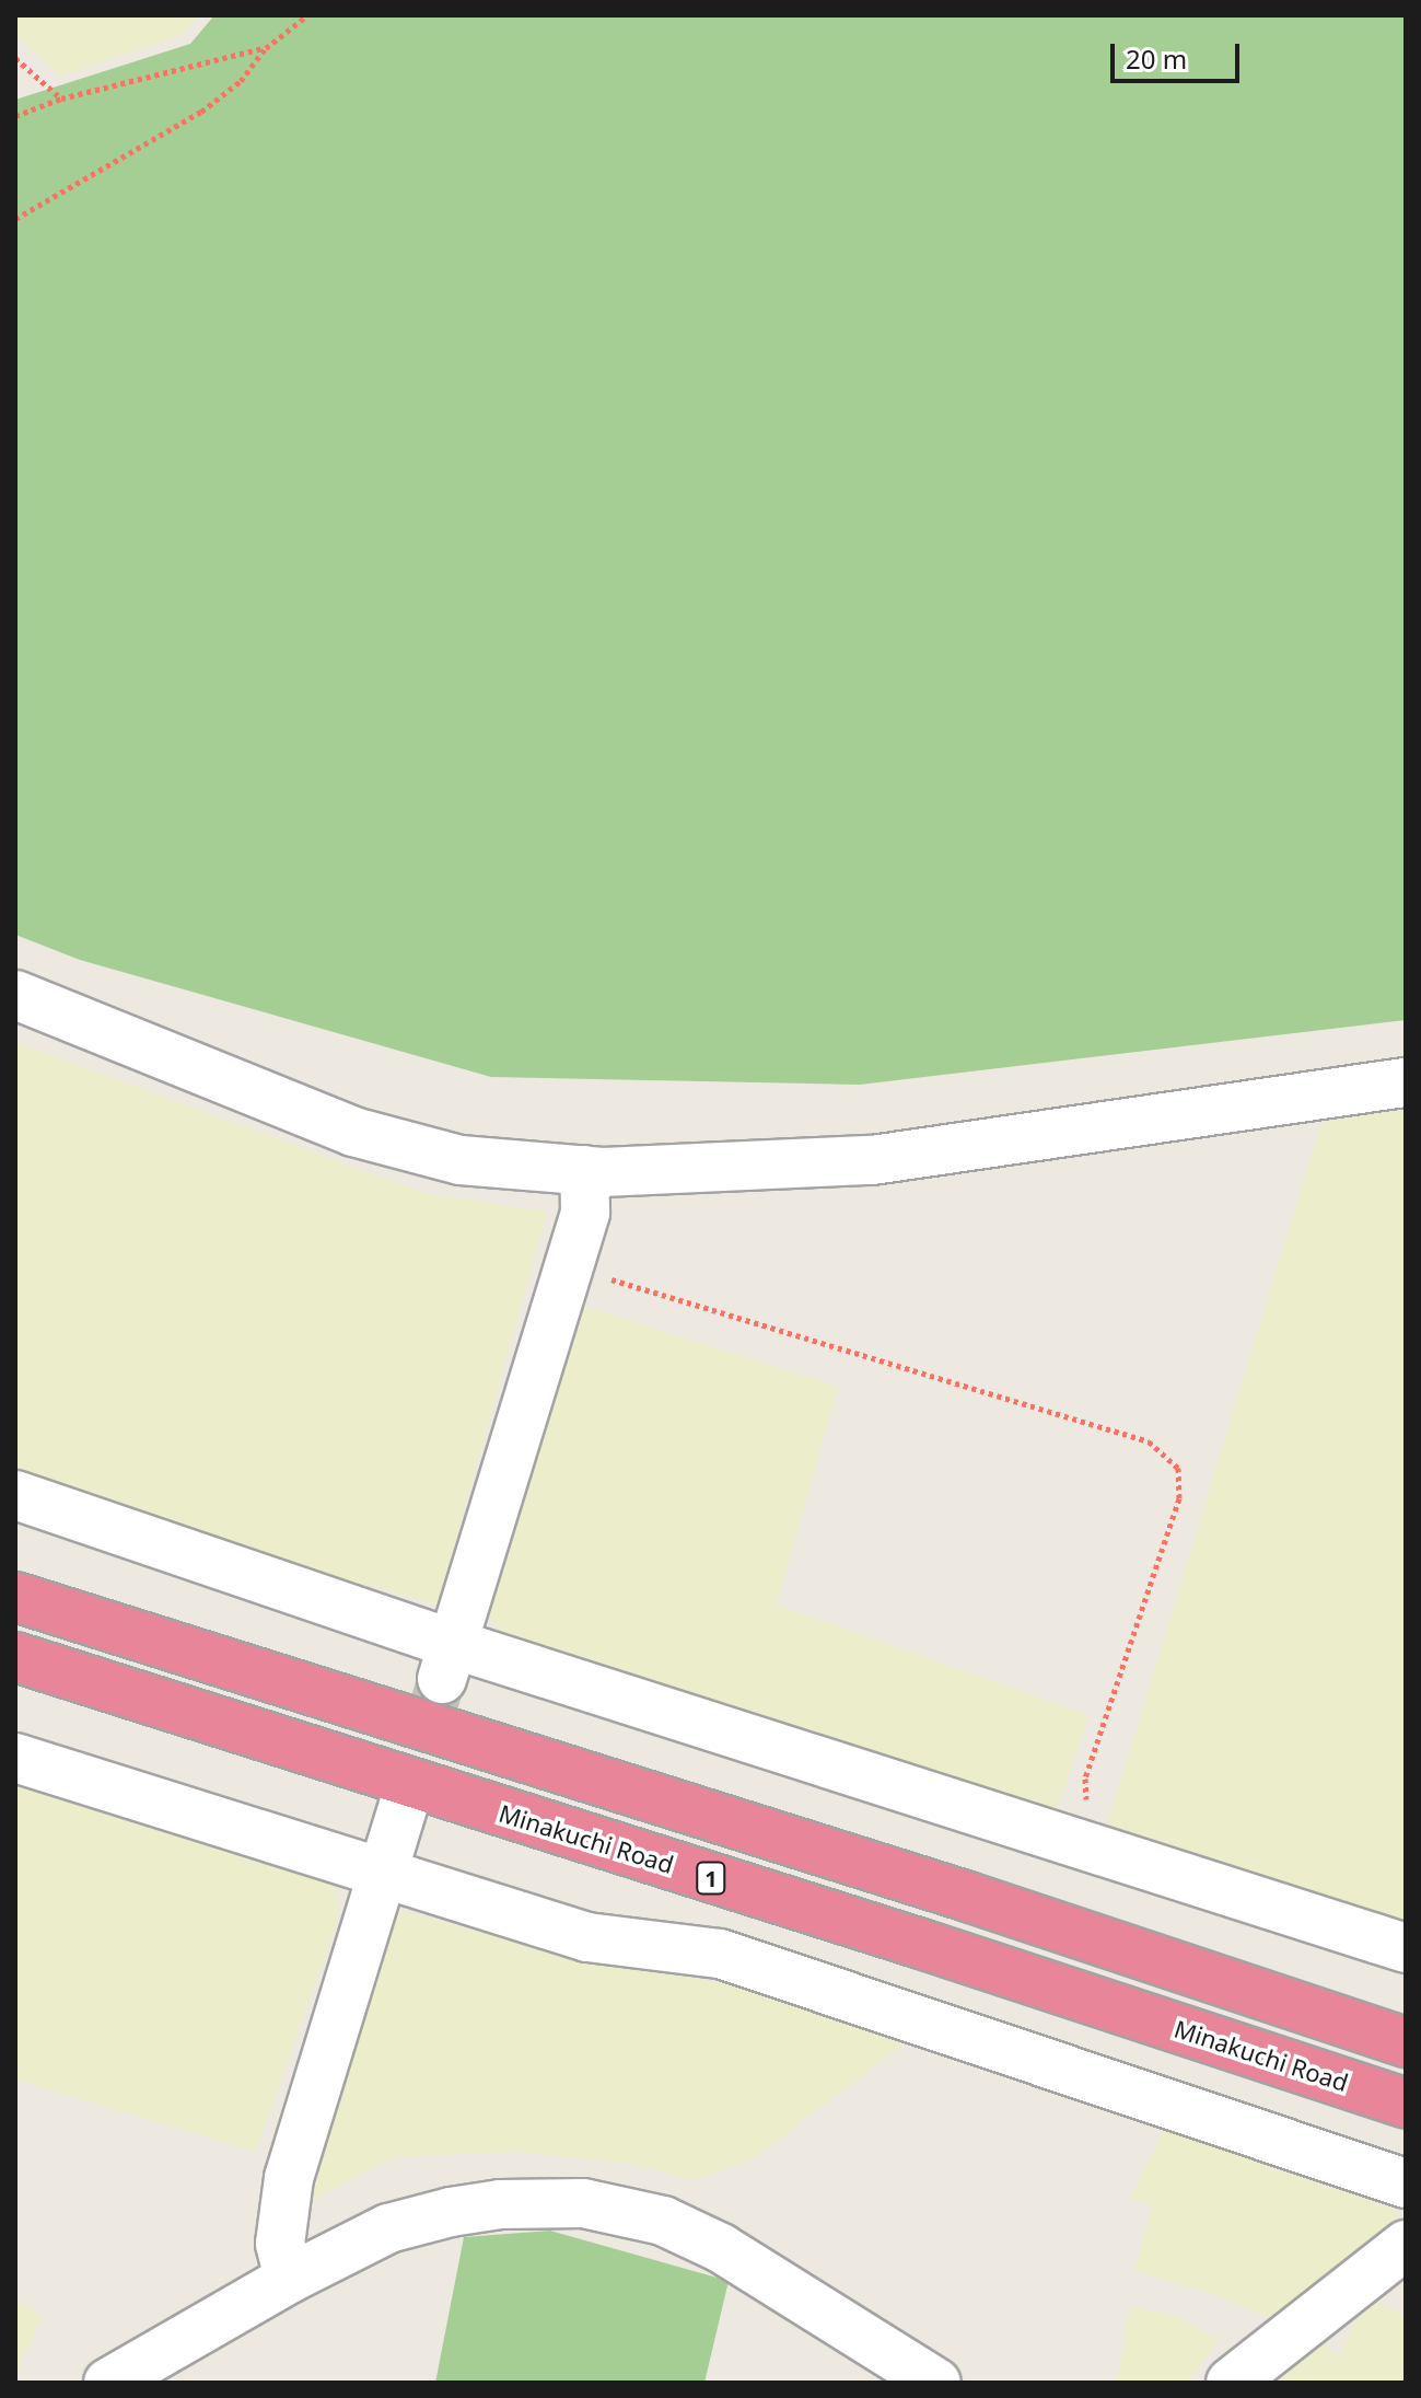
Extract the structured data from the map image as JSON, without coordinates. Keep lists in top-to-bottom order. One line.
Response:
{"streets":{"highway":["Minakuchi Road","1"]},"scale_bar":"20 m"}
